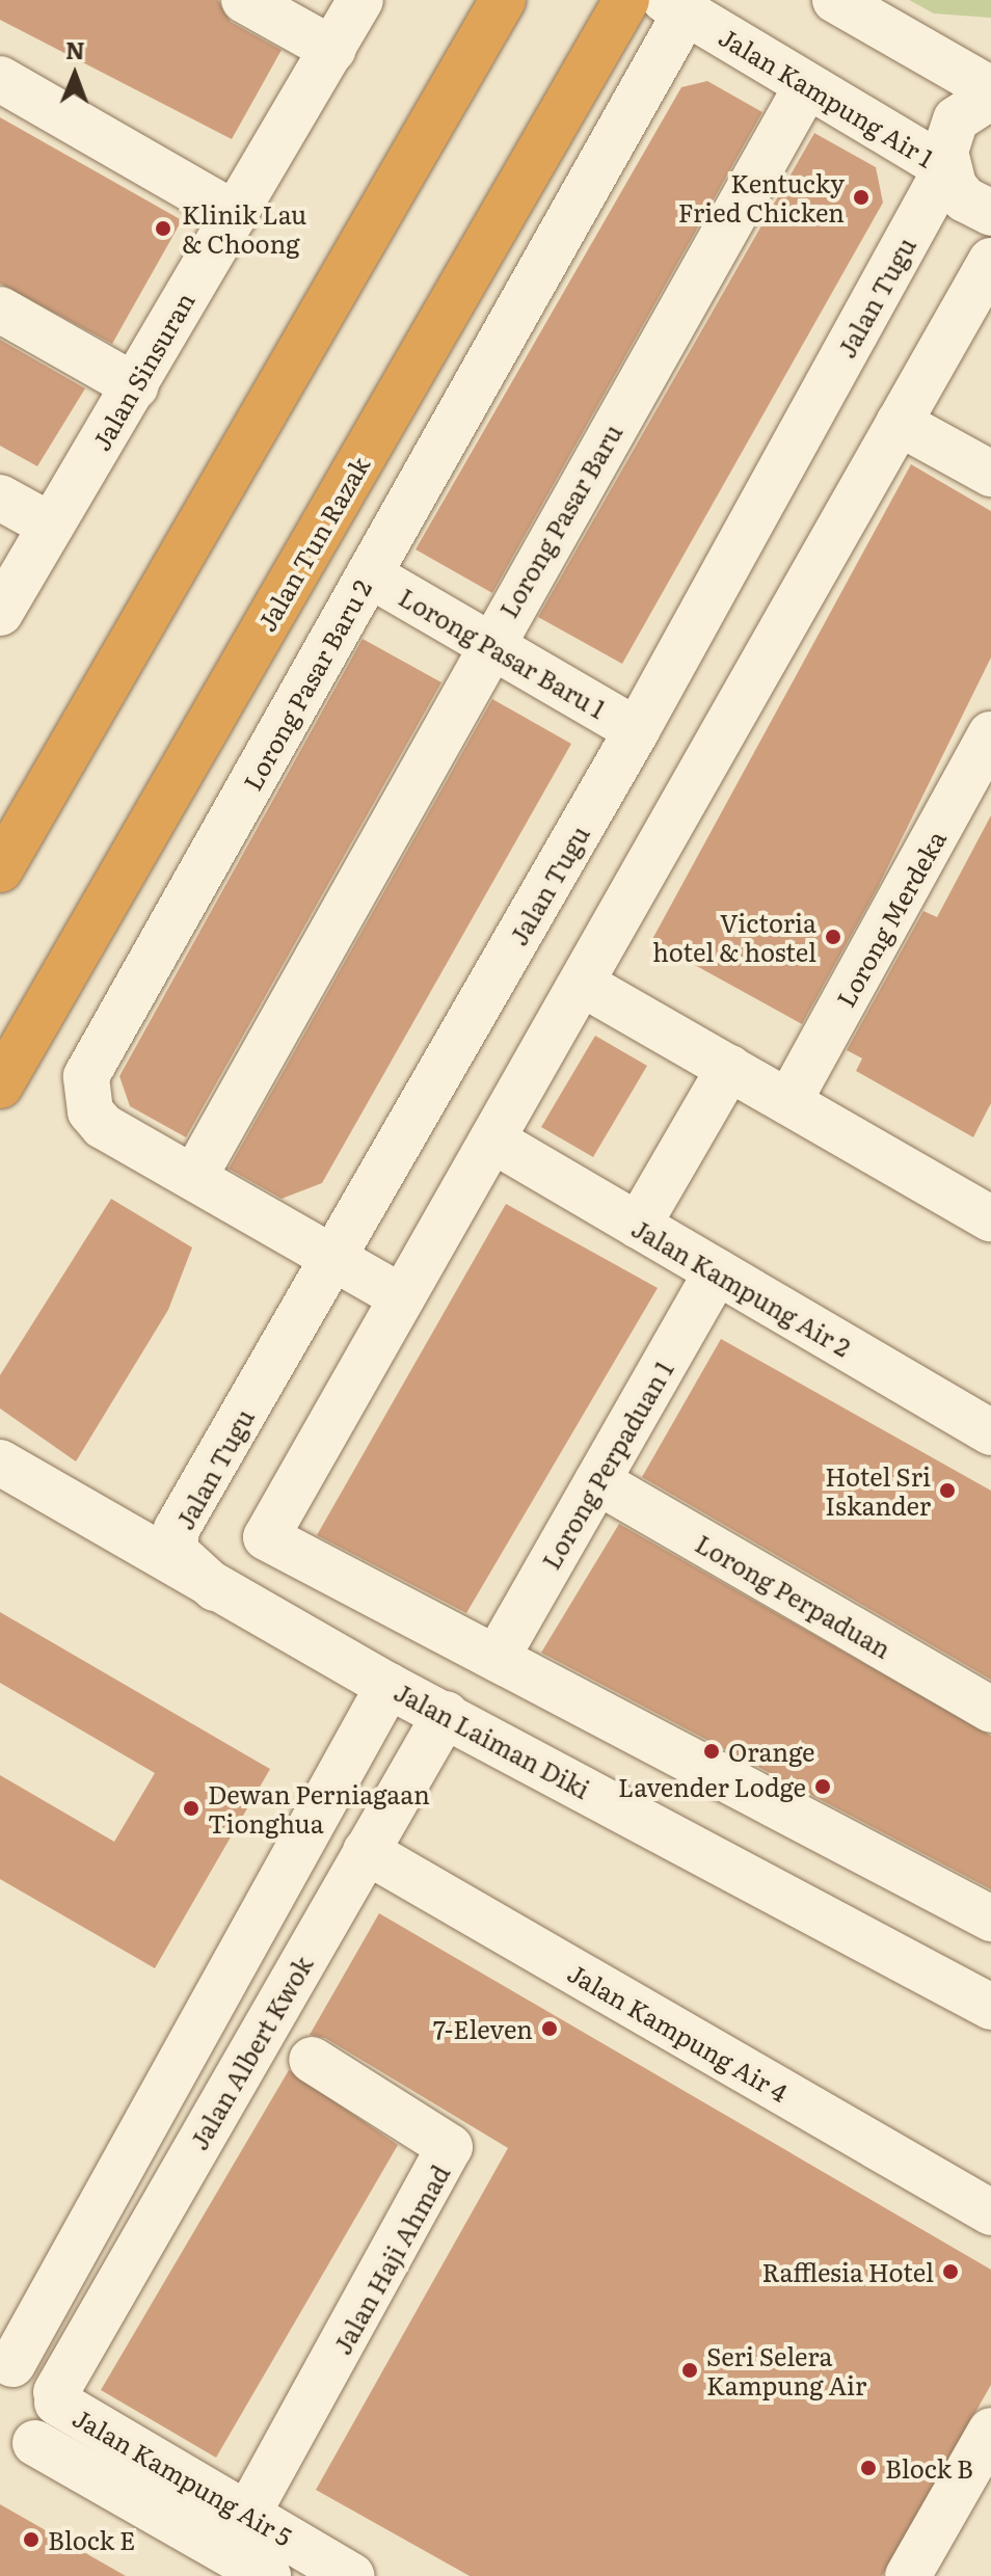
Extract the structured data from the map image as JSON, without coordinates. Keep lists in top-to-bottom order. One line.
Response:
{"streets":{"highway":["Jalan Tun Razak"],"street":["Jalan Kampung Air 1","Jalan Tugu","Jalan Sinsuran","Lorong Pasar Baru","Lorong Pasar Baru 1","Lorong Pasar Baru 2","Lorong Merdeka","Jalan Kampung Air 2","Lorong Perpaduan 1","Lorong Perpaduan","Jalan Laiman Diki","Jalan Kampung Air 4","Jalan Albert Kwok","Jalan Haji Ahmad","Jalan Kampung Air 5"]},"crossings":[["Jalan Kampung Air 1","Jalan Tugu"],["Jalan Kampung Air 1","Lorong Pasar Baru"],["Jalan Kampung Air 1","Lorong Pasar Baru 2"],["Jalan Tugu","Lorong Pasar Baru 1"],["Jalan Tugu","Lorong Pasar Baru 2"],["Jalan Tugu","Jalan Laiman Diki"],["Lorong Pasar Baru","Lorong Pasar Baru 1"],["Lorong Pasar Baru","Lorong Pasar Baru 2"],["Lorong Pasar Baru 1","Lorong Pasar Baru 2"],["Jalan Kampung Air 2","Lorong Perpaduan 1"],["Lorong Perpaduan 1","Lorong Perpaduan"],["Jalan Laiman Diki","Jalan Albert Kwok"],["Jalan Kampung Air 4","Jalan Albert Kwok"],["Jalan Albert Kwok","Jalan Kampung Air 5"],["Jalan Haji Ahmad","Jalan Kampung Air 5"]],"places":["Kentucky Fried Chicken","Klinik Lau & Choong","Victoria hotel & hostel","Hotel Sri Iskander","Orange","Lavender Lodge","Dewan Perniagaan Tionghua","7-Eleven","Rafflesia Hotel","Seri Selera Kampung Air","Block B","Block E"],"north":"top"}
